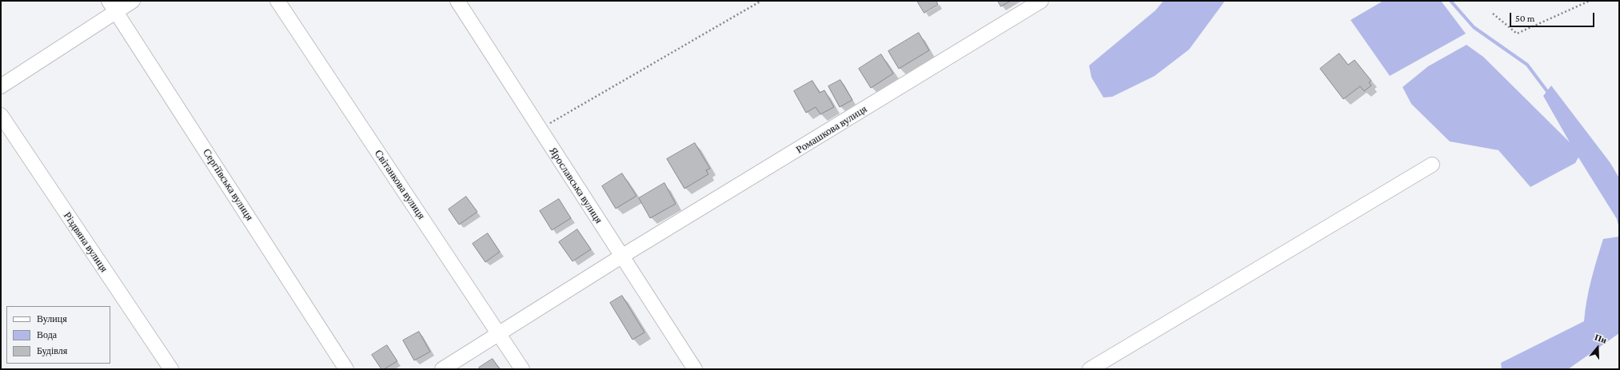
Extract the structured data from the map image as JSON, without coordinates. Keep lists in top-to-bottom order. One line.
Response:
{"streets":{"street":["Ромашкова вулиця","Сергіївська вулиця","Світанкова вулиця","Ярославська вулиця","Різдвяна вулиця"]},"crossings":[["Ромашкова вулиця","Світанкова вулиця"],["Ромашкова вулиця","Ярославська вулиця"]],"legend":["Вулиця","Вода","Будівля"],"scale_bar":"50 m","north":"top"}
